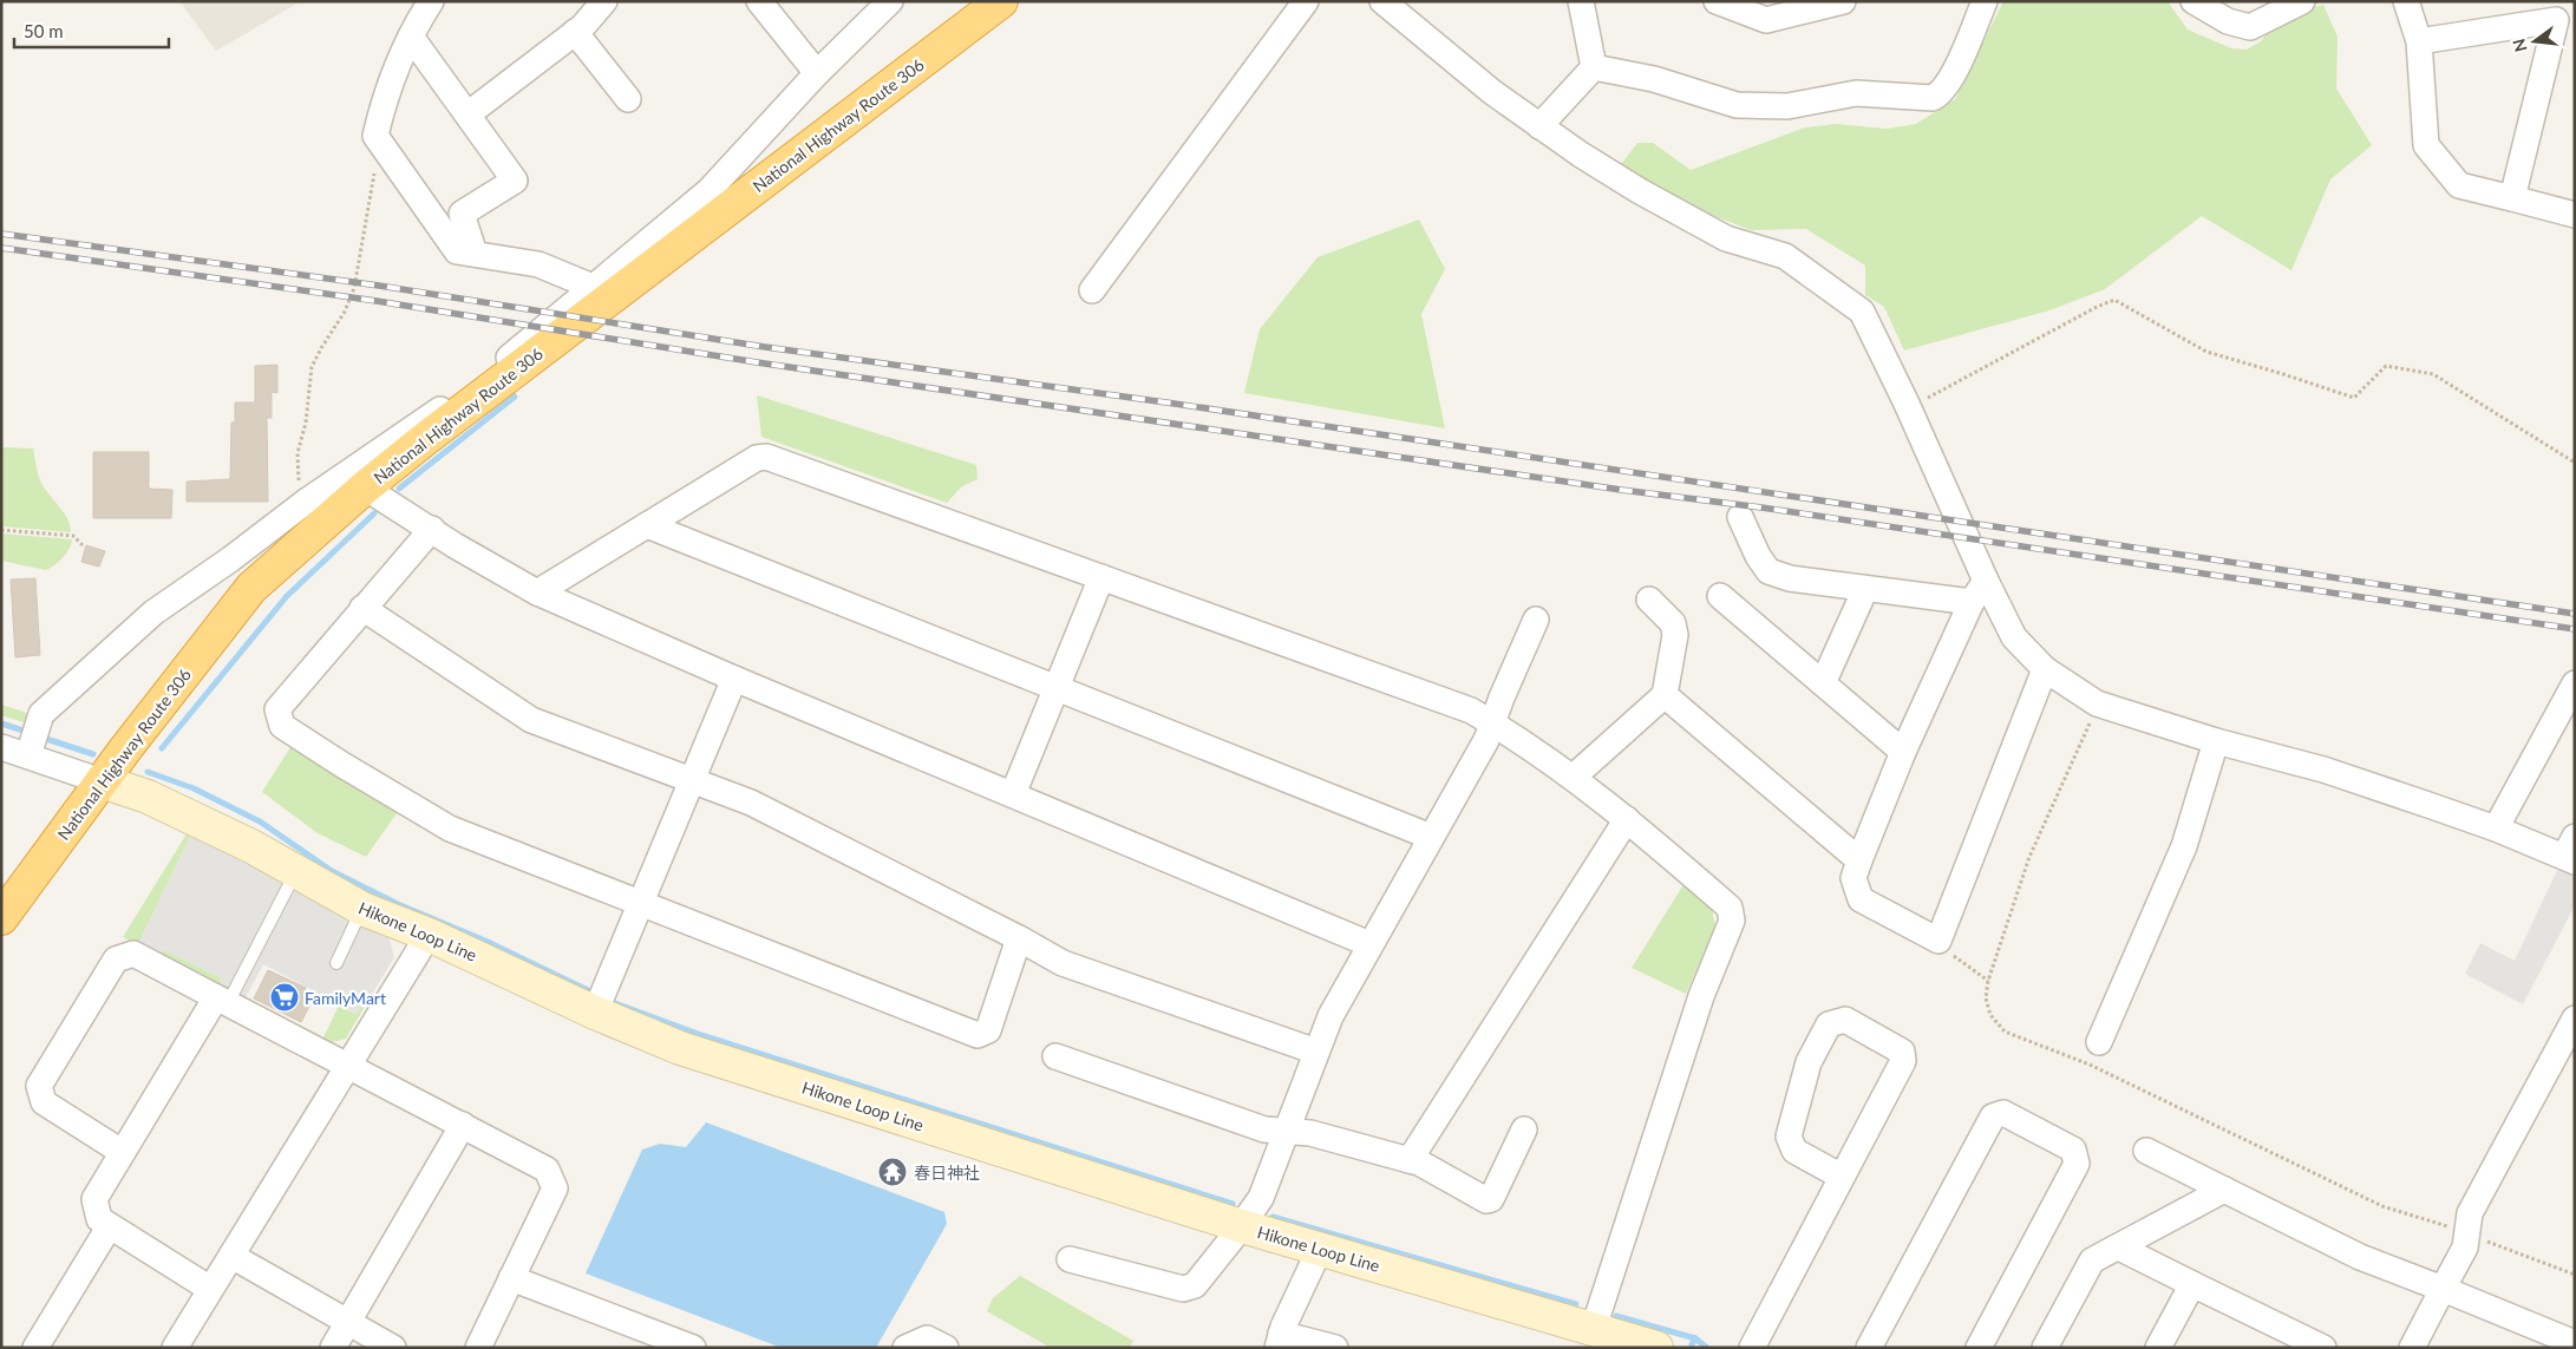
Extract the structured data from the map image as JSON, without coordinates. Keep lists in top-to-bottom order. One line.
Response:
{"streets":{"highway":["National Highway Route 306"],"main road":["Hikone Loop Line"]},"crossings":[["National Highway Route 306","Hikone Loop Line"]],"places":{"supermarket":["FamilyMart"],"temple":["春日神社"]},"scale_bar":"50 m","north":"left"}
